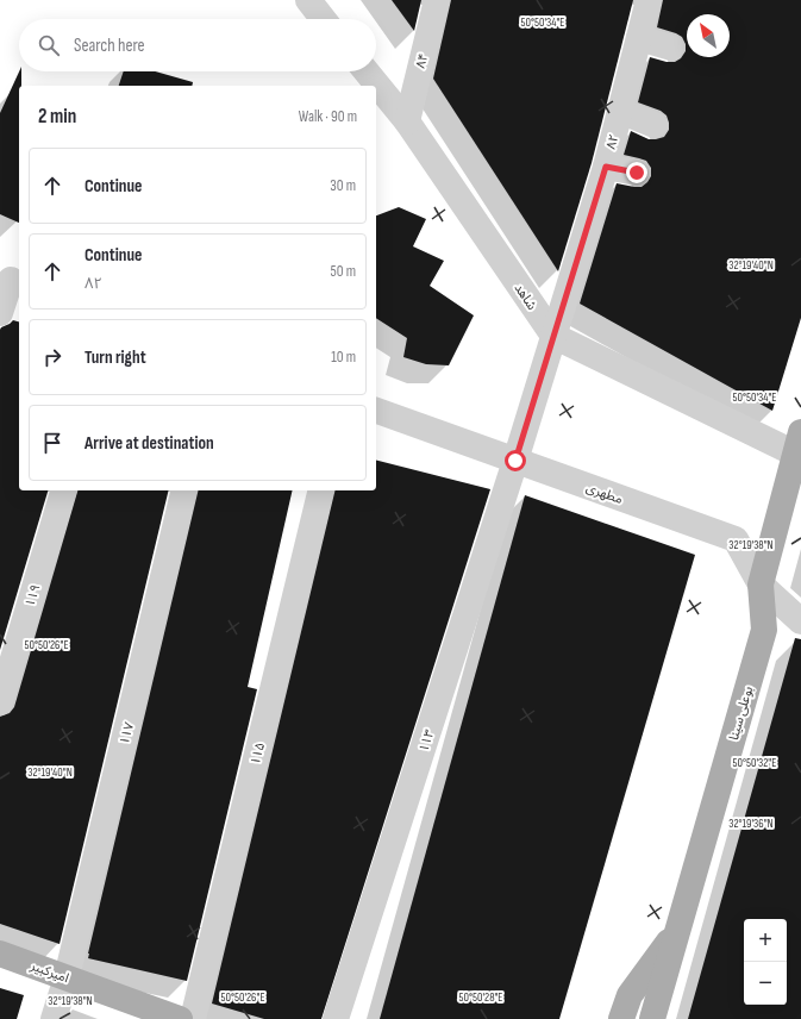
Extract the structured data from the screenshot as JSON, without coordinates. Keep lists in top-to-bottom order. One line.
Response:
{"streets":{"main road":["بوعلی سینا","امیرکبیر"],"street":["۸۴","۸۲","شاهد","مطهری","۱۱۹","۱۱۷","۱۱۳","۱۱۵"]},"crossings":[["۸۴","شاهد"],["۸۲","شاهد"],["۸۲","مطهری"],["۸۲","۱۱۳"],["شاهد","بوعلی سینا"],["مطهری","بوعلی سینا"],["مطهری","۱۱۳"],["۱۱۷","امیرکبیر"]],"north":"top left","page":{"search":"Search here","heading":["2 min","Walk · 90 m"],"list":[["Continue","30 m"],["Continue","۸۲","50 m"],["Turn right","10 m"],"Arrive at destination"],"map_buttons":["+","−"]},"coordinates":["50°50'34\"E","32°19'40\"N","32°19'38\"N","50°50'26\"E","50°50'32\"E","32°19'36\"N","50°50'28\"E"]}
